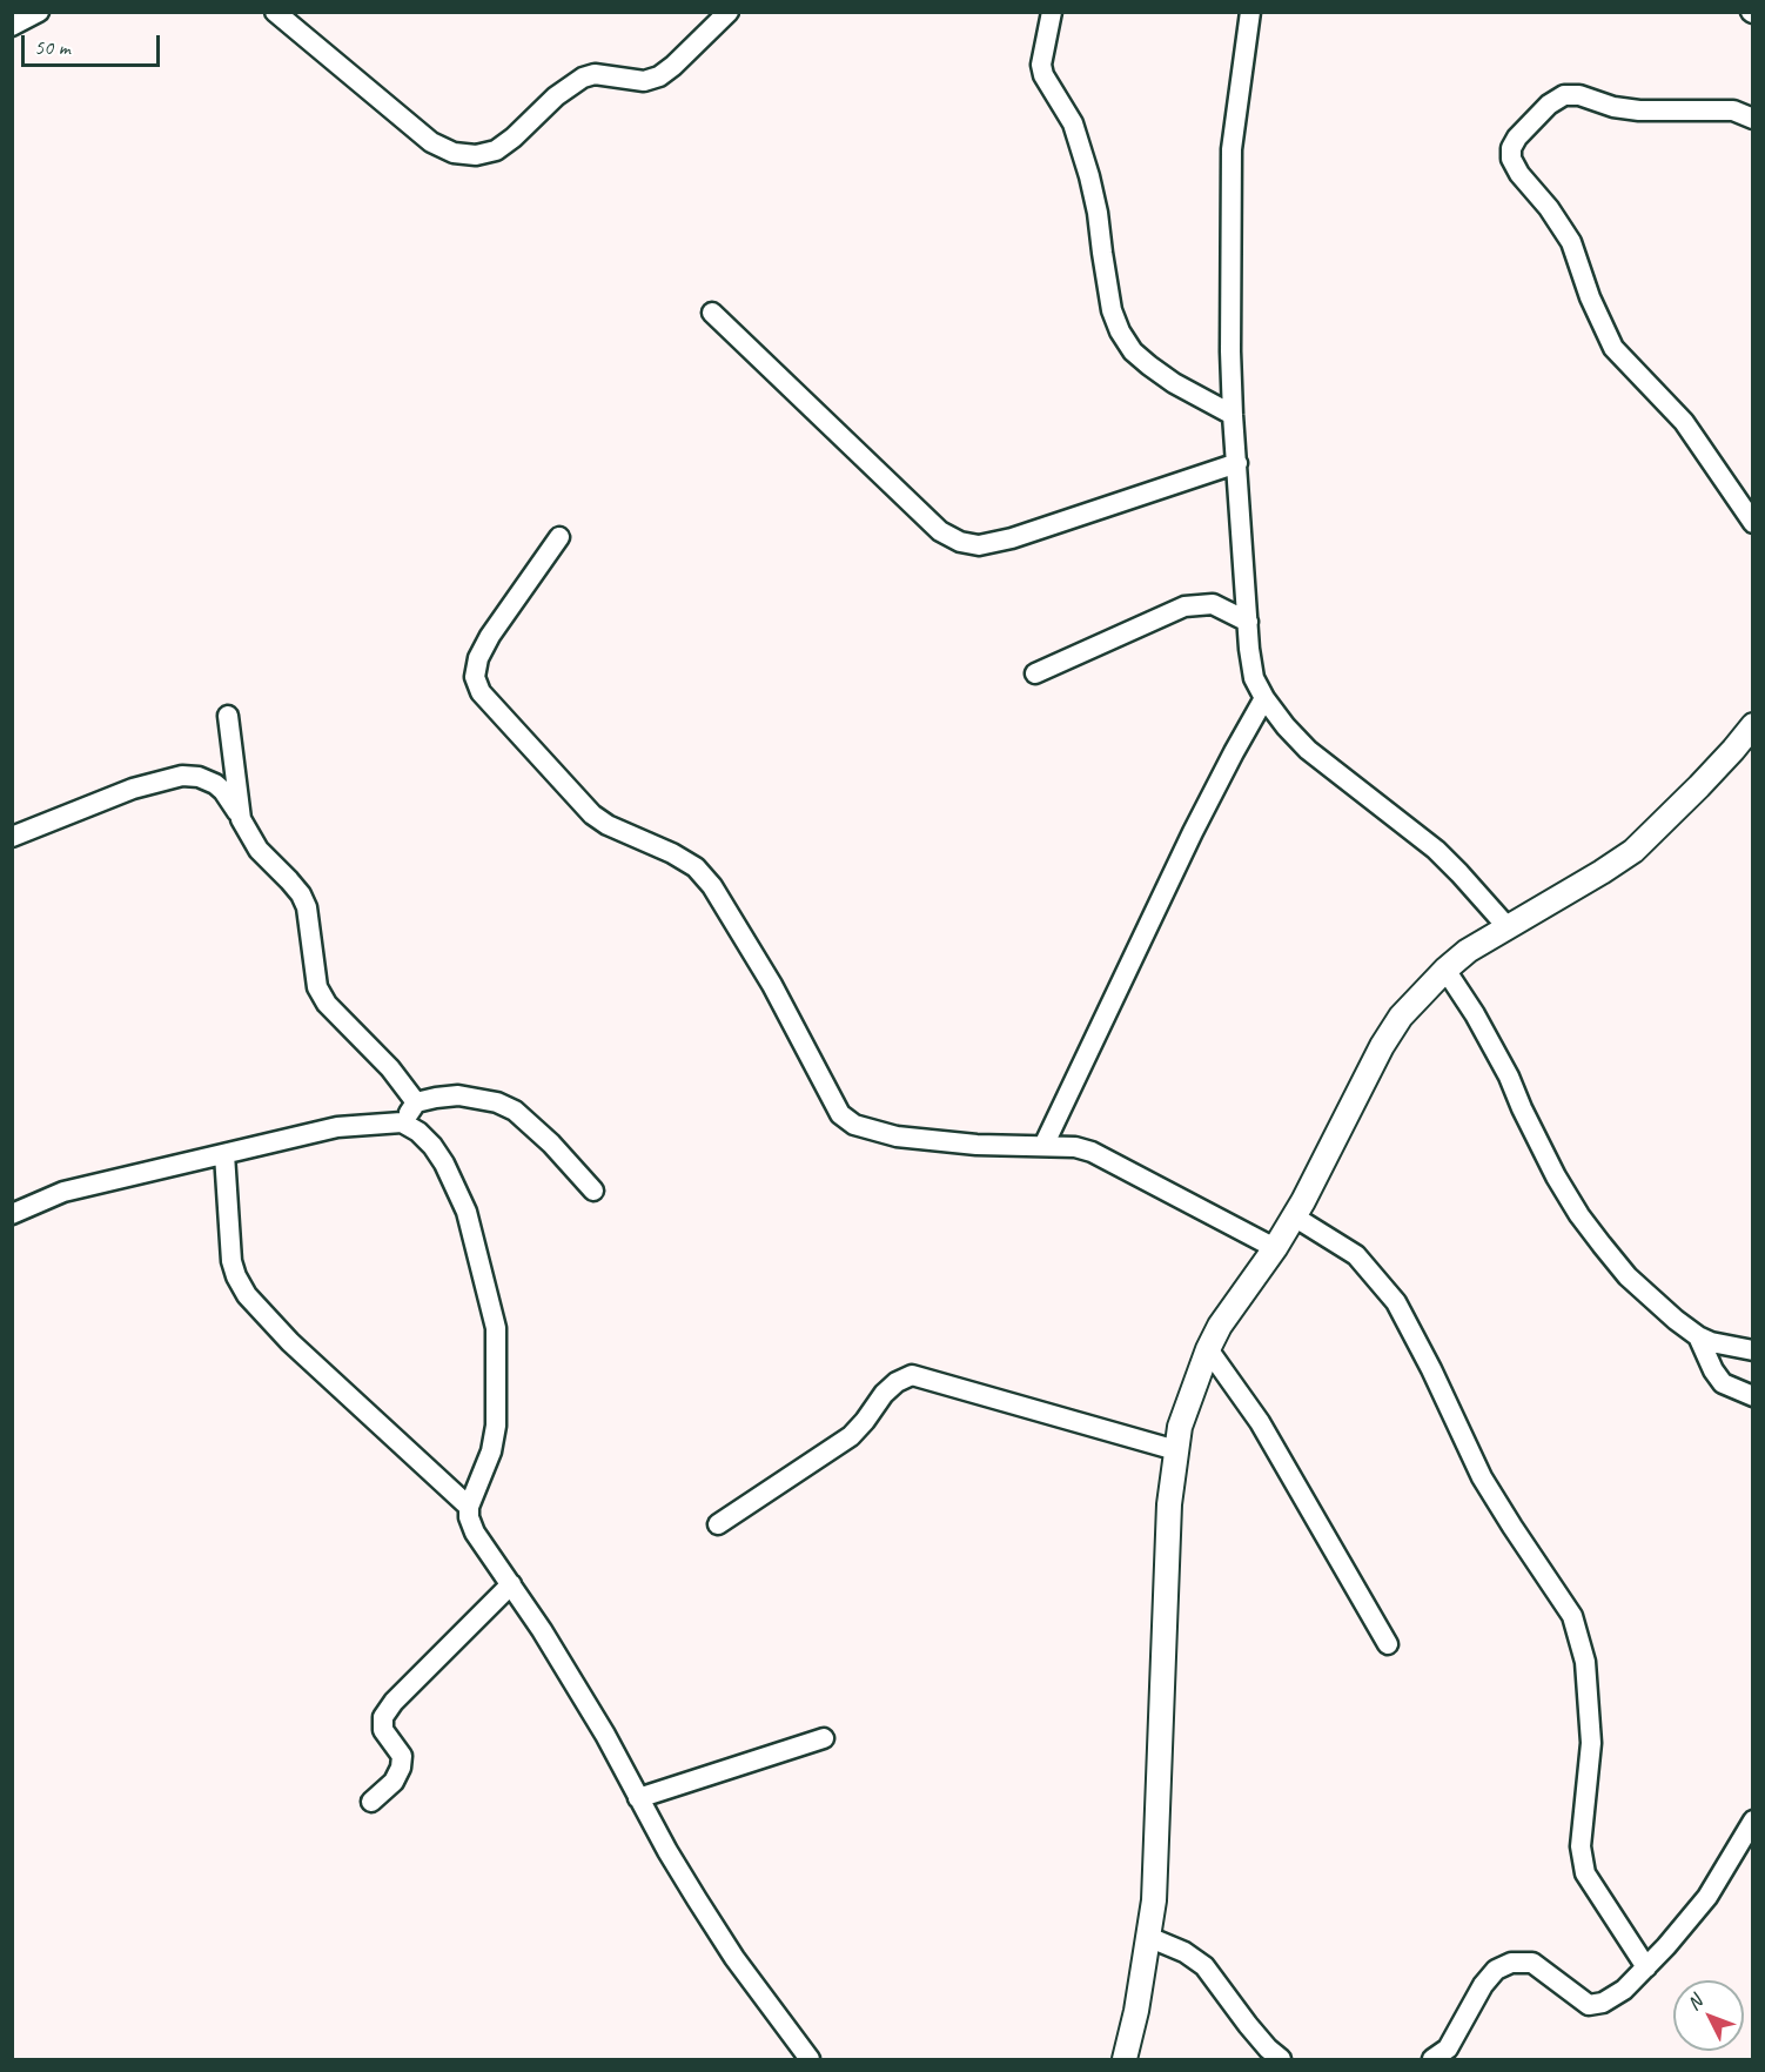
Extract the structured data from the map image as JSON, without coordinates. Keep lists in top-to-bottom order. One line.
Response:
{"scale_bar":"50 m","north":"top left"}
